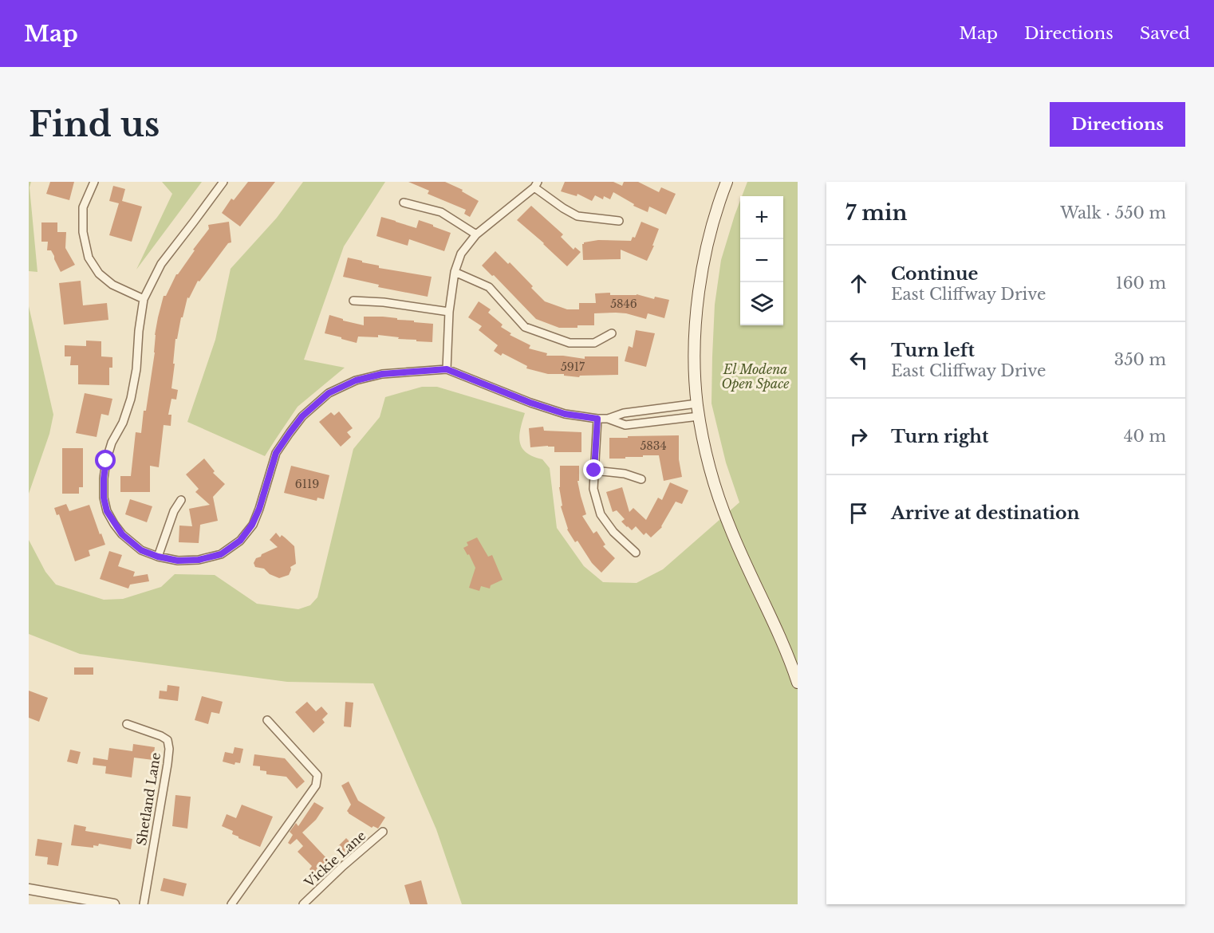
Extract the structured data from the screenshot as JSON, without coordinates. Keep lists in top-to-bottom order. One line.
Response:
{"streets":{"street":["Shetland Lane","Vickie Lane"]},"parks":["El Modena Open Space"],"house_numbers":["5846","5917","5834","6119"],"page":{"header":"Map","nav":["Map","Directions","Saved"],"buttons":"Directions","title":"Find us","heading":["7 min","Walk · 550 m"],"map_buttons":["+","−"],"list":[["Continue","East Cliffway Drive","160 m"],["Turn left","East Cliffway Drive","350 m"],["Turn right","40 m"],"Arrive at destination"]}}
